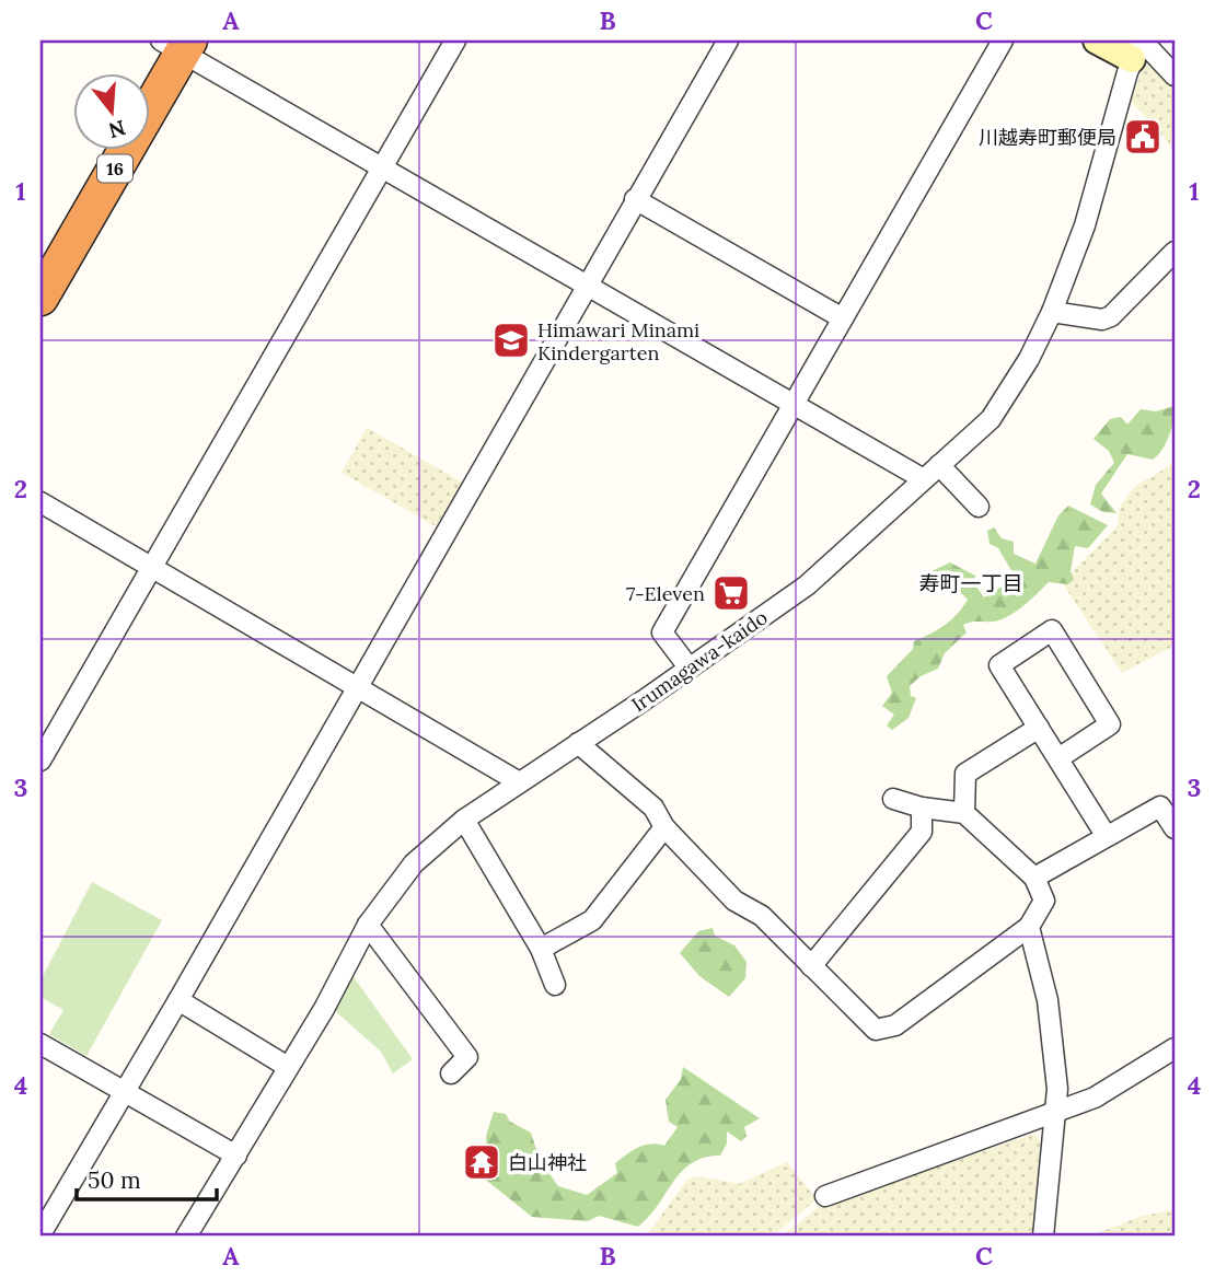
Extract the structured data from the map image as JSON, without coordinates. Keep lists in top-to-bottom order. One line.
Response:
{"streets":{"highway":["16"],"street":["Irumagawa-kaido"]},"districts":["寿町一丁目"],"places":{"public building":["川越寿町郵便局"],"school or university":["Himawari Minami Kindergarten"],"supermarket":["7-Eleven"],"temple":["白山神社"]},"scale_bar":"50 m","north":"bottom","grid":{"columns":["A","B","C"],"rows":["1","2","3","4"]}}
